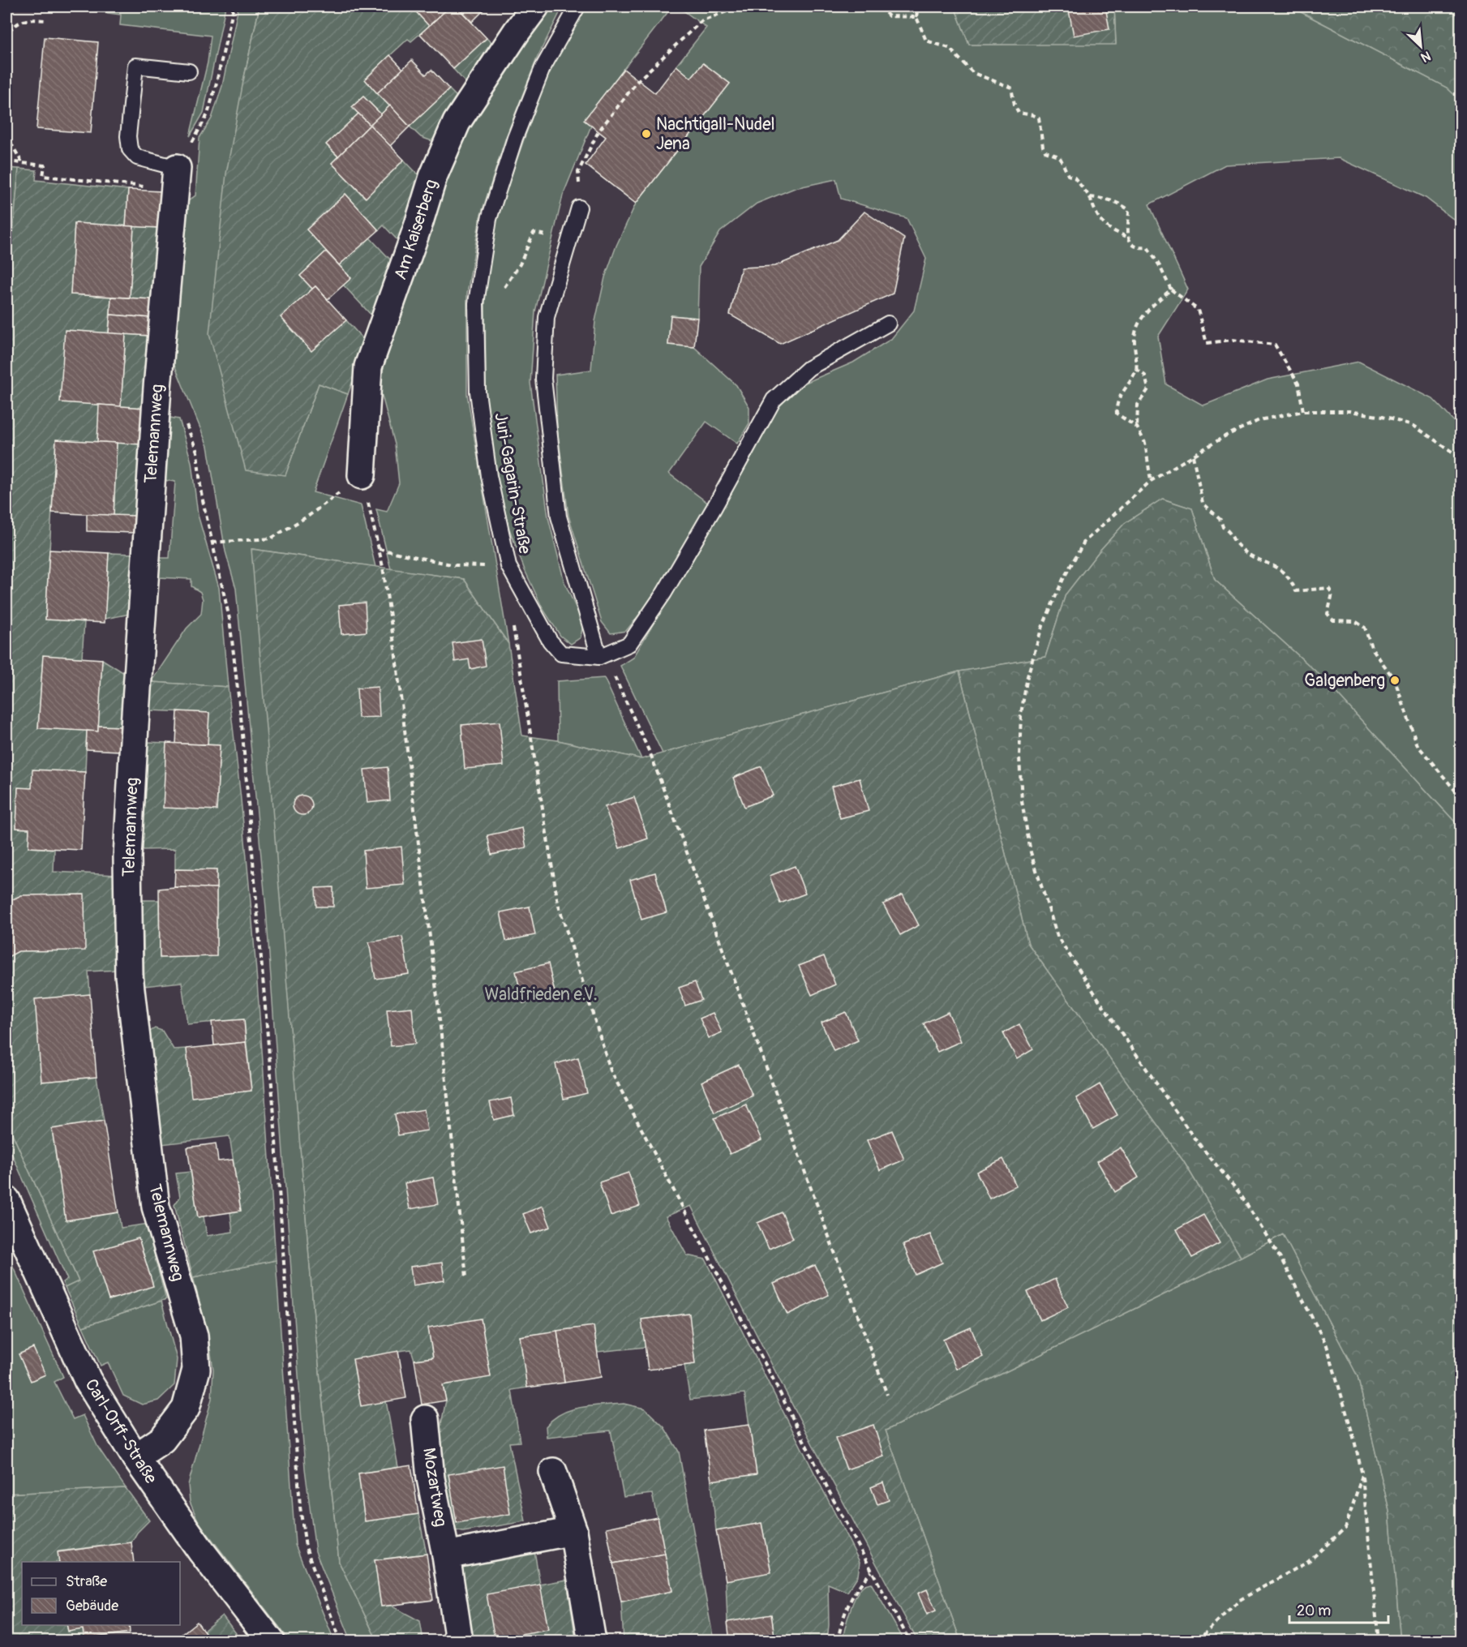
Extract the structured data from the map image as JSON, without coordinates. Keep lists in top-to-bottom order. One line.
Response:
{"streets":{"street":["Am Kaiserberg","Telemannweg","Carl-Orff-Straße","Mozartweg"],"lane":["Juri-Gagarin-Straße"]},"crossings":[["Telemannweg","Carl-Orff-Straße"]],"parks":["Waldfrieden e.V."],"places":["Nachtigall-Nudel Jena","Galgenberg"],"legend":["Straße","Gebäude"],"scale_bar":"20 m","north":"bottom right"}
